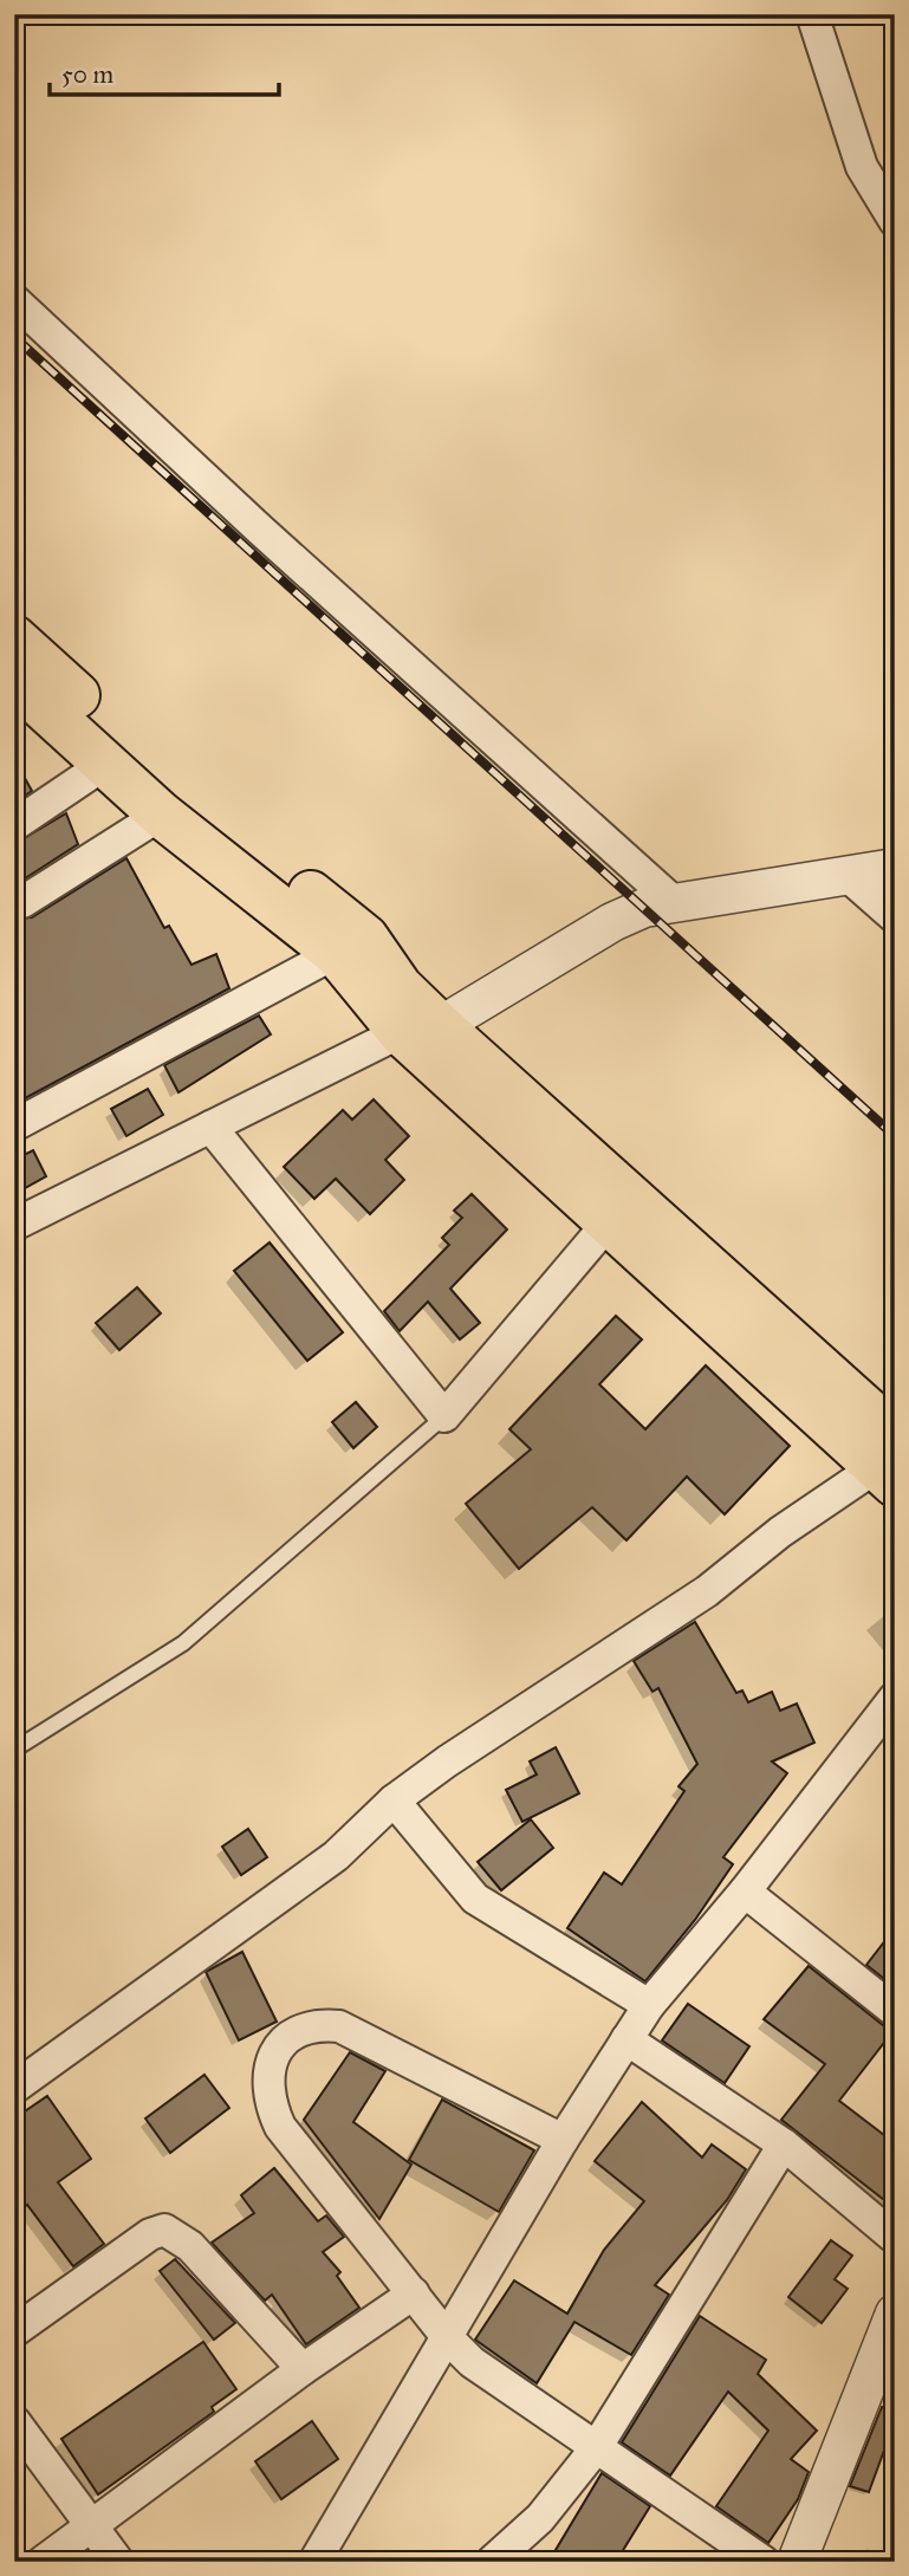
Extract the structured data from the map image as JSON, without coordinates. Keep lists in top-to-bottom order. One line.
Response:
{"scale_bar":"50 m"}
